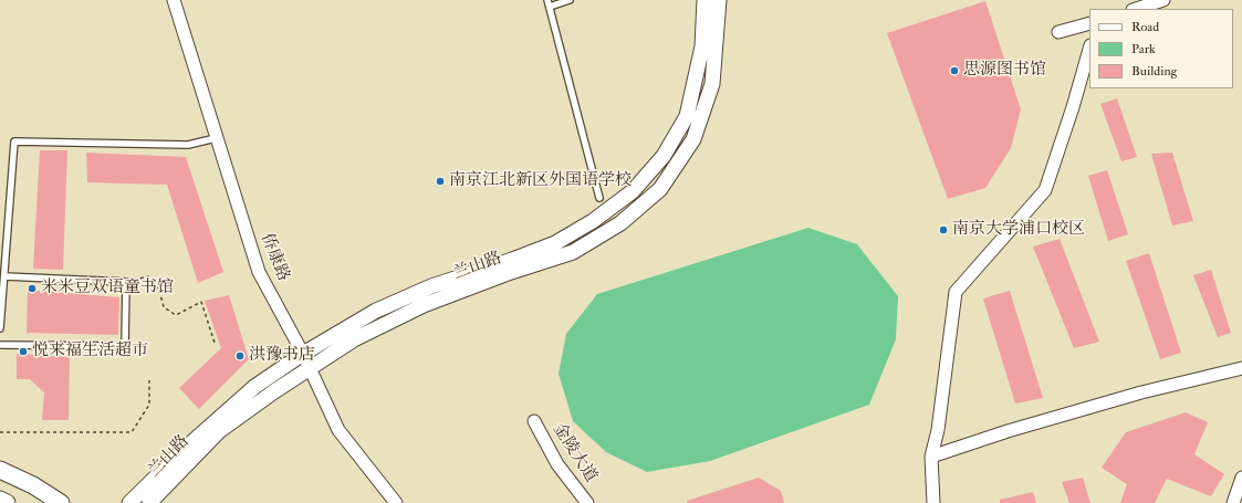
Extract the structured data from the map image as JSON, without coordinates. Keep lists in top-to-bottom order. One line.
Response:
{"streets":{"street":["侨康路","兰山路","金陵大道"]},"crossings":[["侨康路","兰山路"]],"places":["思源图书馆","南京江北新区外国语学校","南京大学浦口校区","米米豆双语童书馆","悦来福生活超市","洪豫书店"],"legend":["Road","Park","Building"]}
